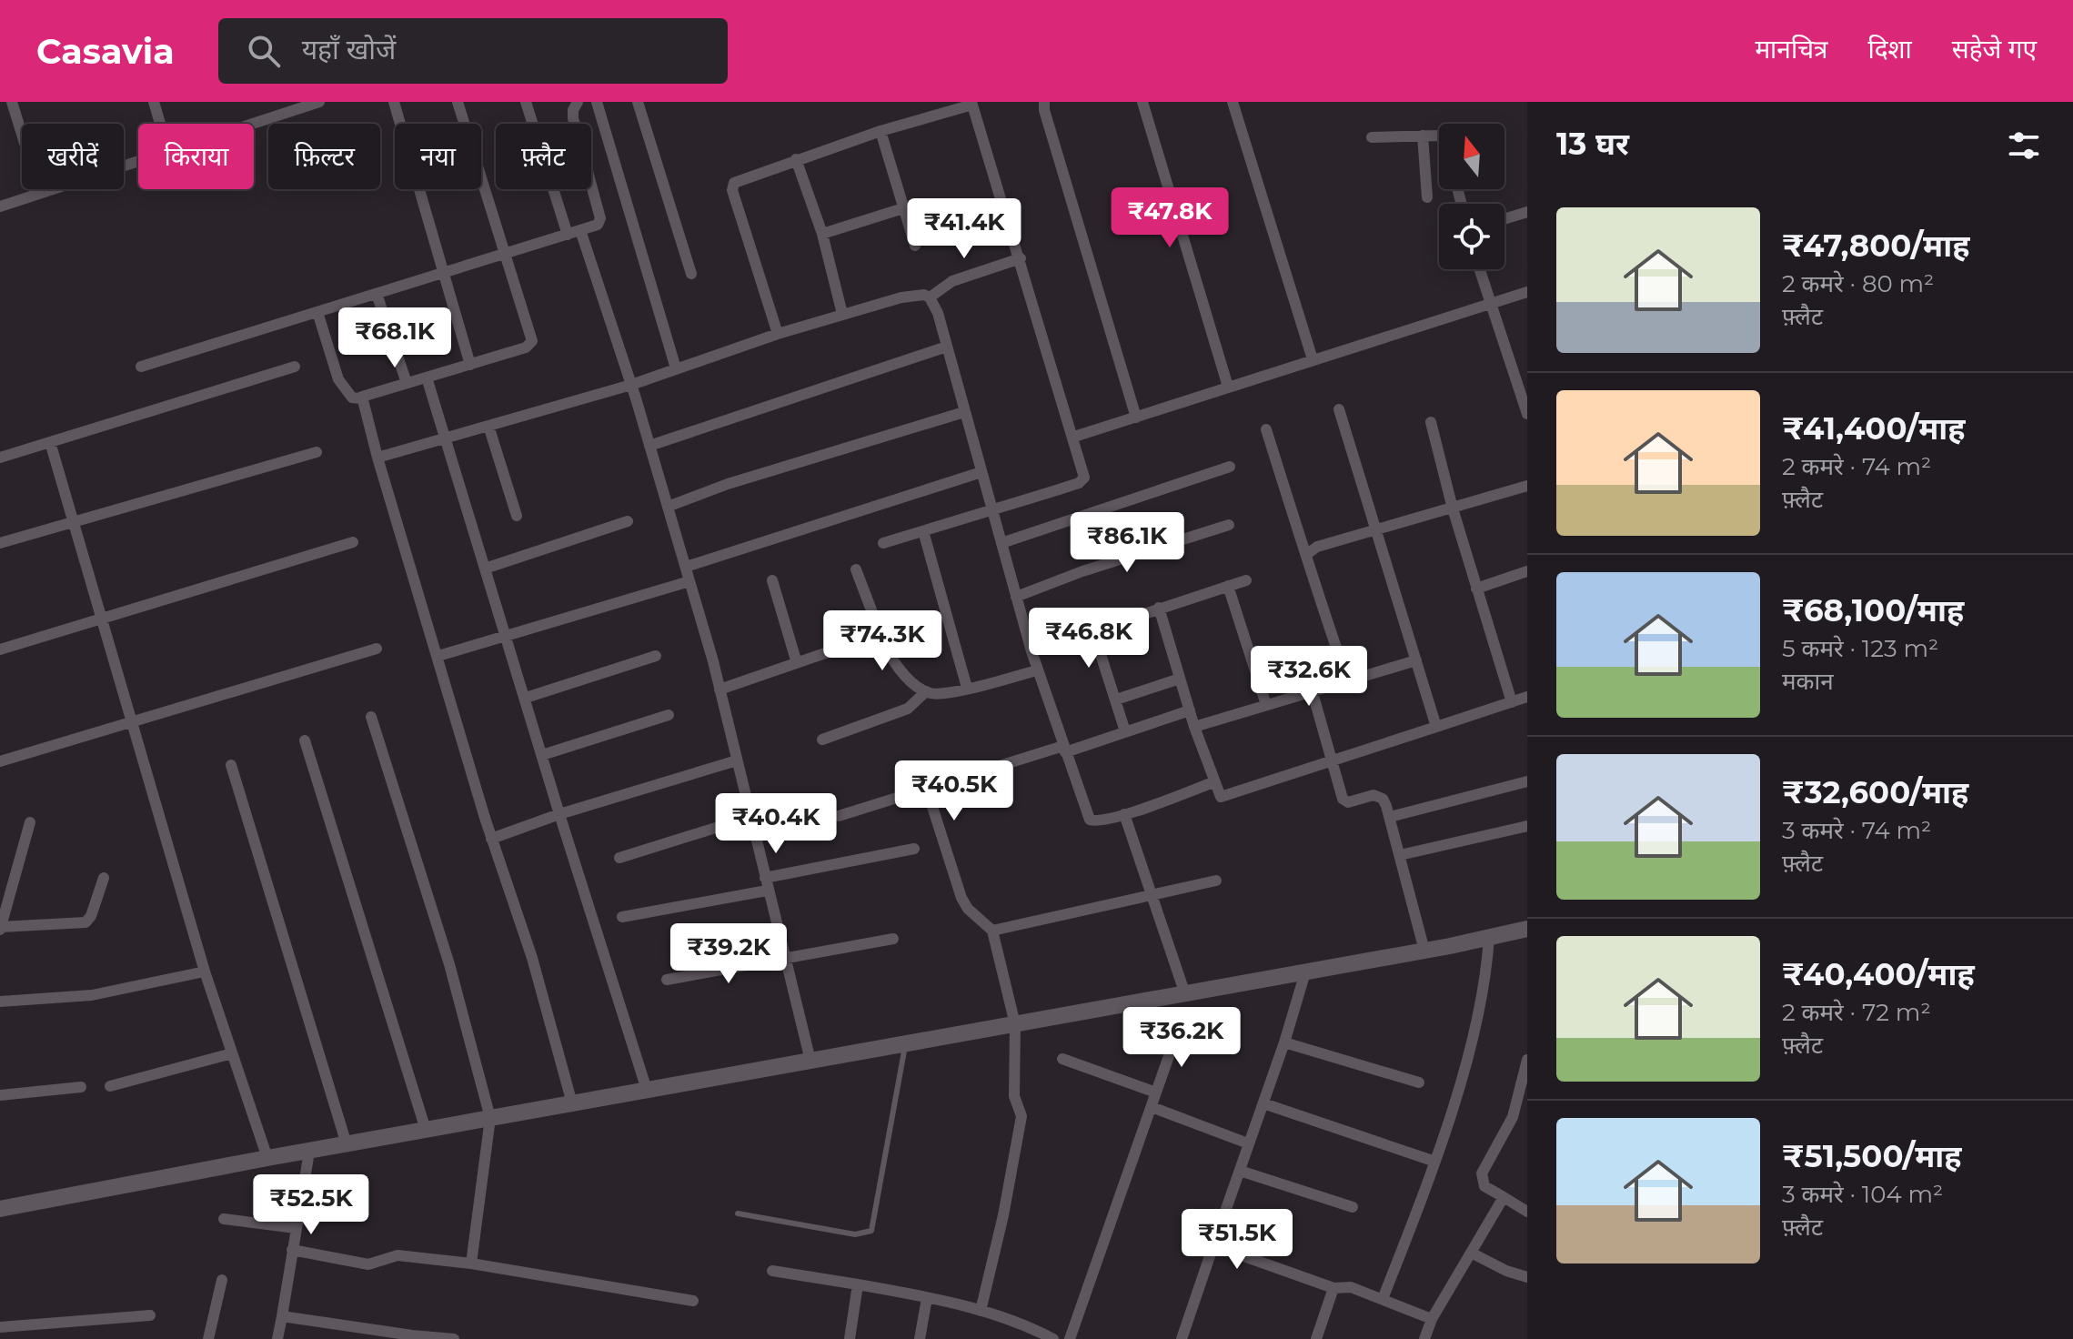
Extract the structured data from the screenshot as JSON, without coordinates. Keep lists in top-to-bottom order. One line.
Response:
{"north":"top","page":{"header":"Casavia","search":"यहाँ खोजें","nav":["मानचित्र","दिशा","सहेजे गए"],"heading":"13 घर","chip":["खरीदें","किराया","फ़िल्टर","नया","फ़्लैट"],"price":["₹47.8K","₹41.4K","₹68.1K","₹86.1K","₹46.8K","₹74.3K","₹32.6K","₹40.5K","₹40.4K","₹39.2K","₹36.2K","₹52.5K","₹51.5K"],"list":[{"name":"₹47,800/माह","note":"2 कमरे · 80 m² · फ़्लैट"},{"name":"₹41,400/माह","note":"2 कमरे · 74 m² · फ़्लैट"},{"name":"₹68,100/माह","note":"5 कमरे · 123 m² · मकान"},{"name":"₹32,600/माह","note":"3 कमरे · 74 m² · फ़्लैट"},{"name":"₹40,400/माह","note":"2 कमरे · 72 m² · फ़्लैट"},{"name":"₹51,500/माह","note":"3 कमरे · 104 m² · फ़्लैट"}]}}
